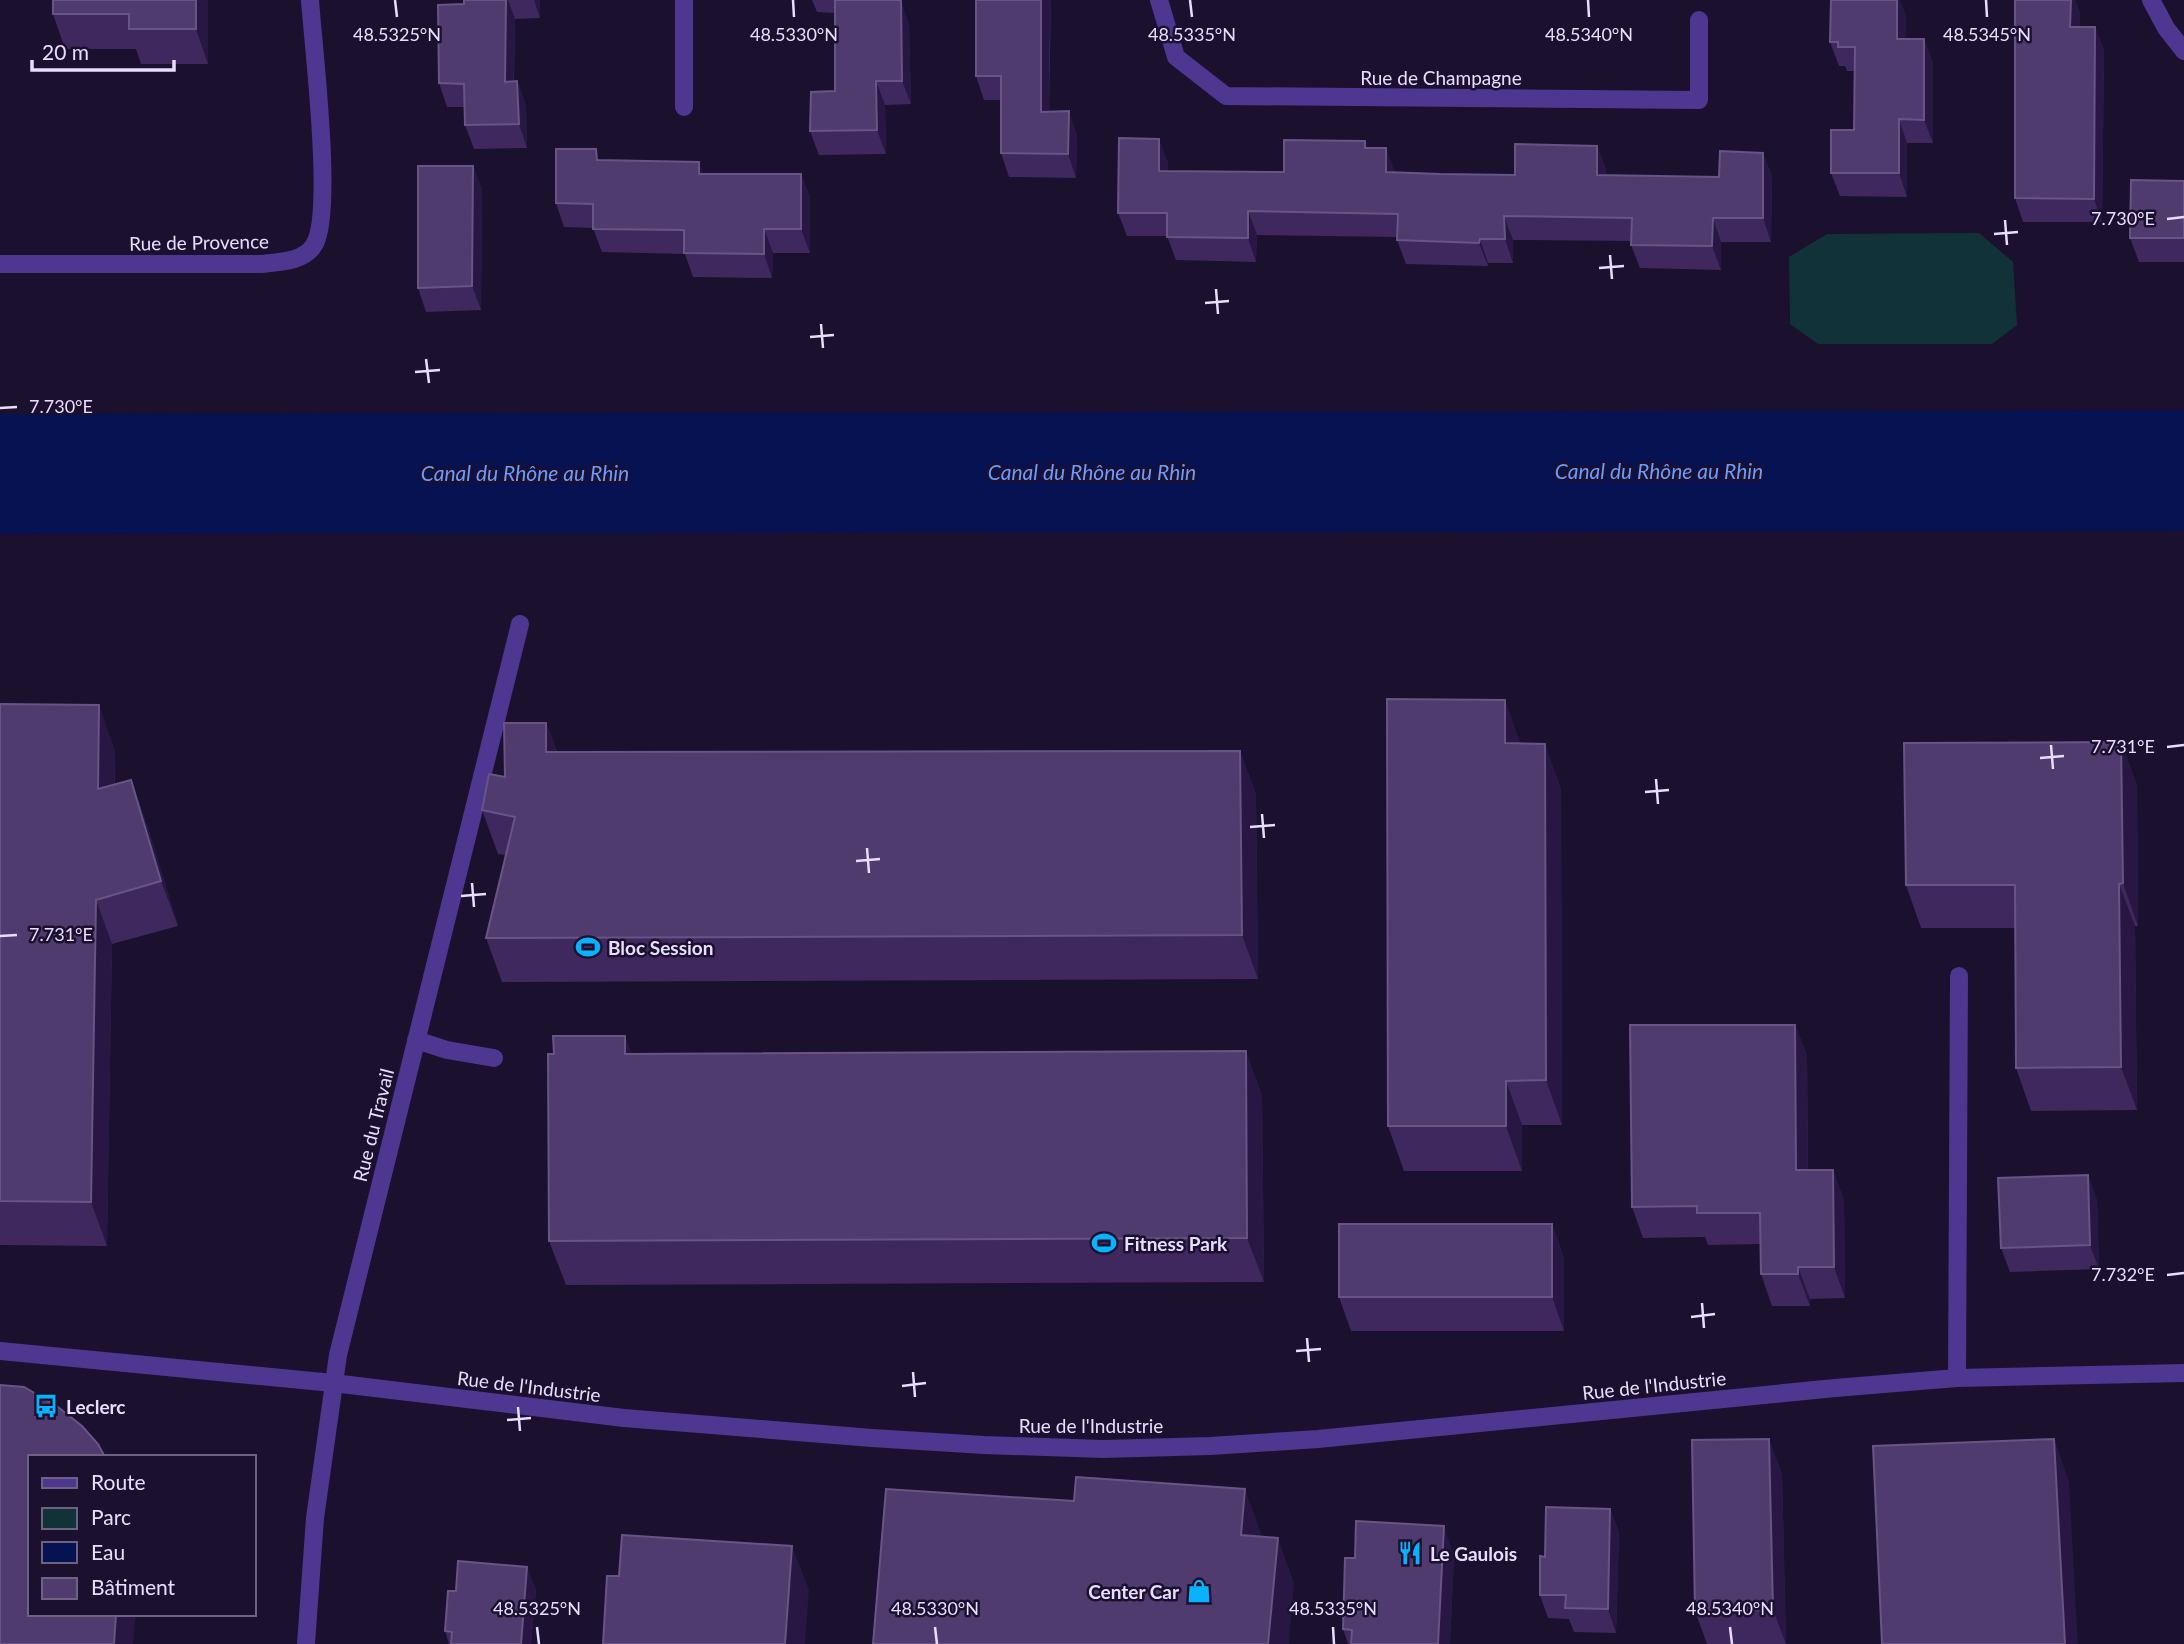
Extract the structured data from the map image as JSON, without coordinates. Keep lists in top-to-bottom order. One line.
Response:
{"streets":{"street":["Rue de Champagne","Rue de Provence","Rue du Travail","Rue de l'Industrie"]},"crossings":[["Rue du Travail","Rue de l'Industrie"]],"water":["Canal du Rhône au Rhin"],"places":{"sports":["Bloc Session","Fitness Park"],"bus stop":["Leclerc"],"restaurant":["Le Gaulois"],"shop":["Center Car"]},"legend":["Route","Parc","Eau","Bâtiment"],"scale_bar":"20 m","coordinates":["48.5325°N","48.5330°N","48.5335°N","48.5340°N","48.5345°N","7.730°E","7.731°E","7.732°E"]}
